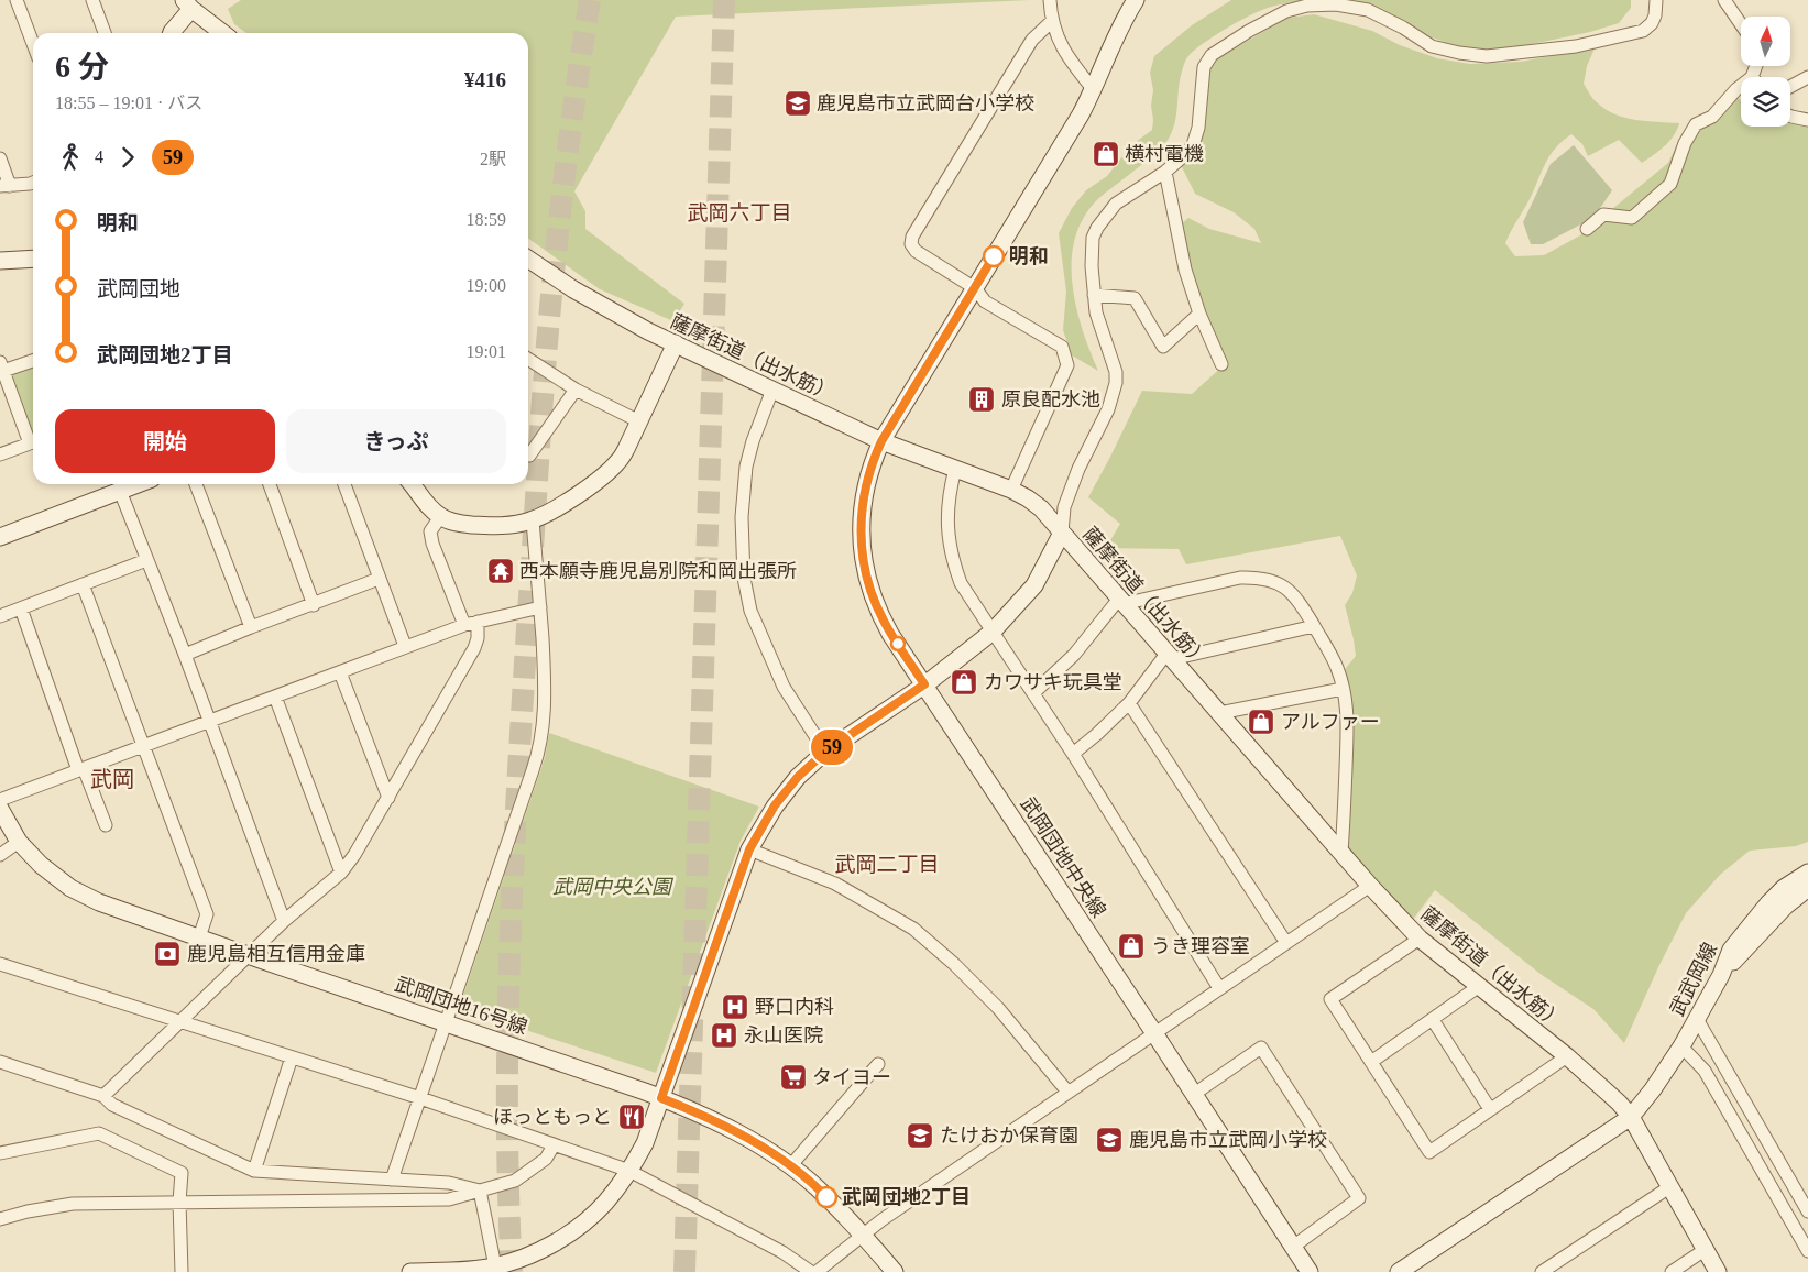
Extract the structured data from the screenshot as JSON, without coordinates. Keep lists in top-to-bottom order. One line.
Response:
{"streets":{"street":["薩摩街道（出水筋）","武岡団地中央線","武武岡線","武岡団地16号線"]},"crossings":[["薩摩街道（出水筋）","武岡団地中央線"],["薩摩街道（出水筋）","武武岡線"]],"districts":["武岡六丁目","武岡","武岡二丁目"],"parks":["武岡中央公園"],"places":{"school or university":["鹿児島市立武岡台小学校","たけおか保育園","鹿児島市立武岡小学校"],"shop":["横村電機","カワサキ玩具堂","アルファー","うき理容室"],"other":["明和","武岡団地2丁目"],"building":["原良配水池"],"temple":["西本願寺鹿児島別院和岡出張所"],"bank":["鹿児島相互信用金庫"],"hospital":["野口内科","永山医院"],"supermarket":["タイヨー"],"restaurant":["ほっともっと"]},"lines":["bus line 59"],"north":"top","page":{"on_map":"59","heading":["6 分","18:55 – 19:01 · バス","¥416"],"legs":["4","59","2駅"],"list":[{"name":"明和","value":"18:59"},{"name":"武岡団地","value":"19:00"},{"name":"武岡団地2丁目","value":"19:01"}],"buttons":["開始","きっぷ"]}}
